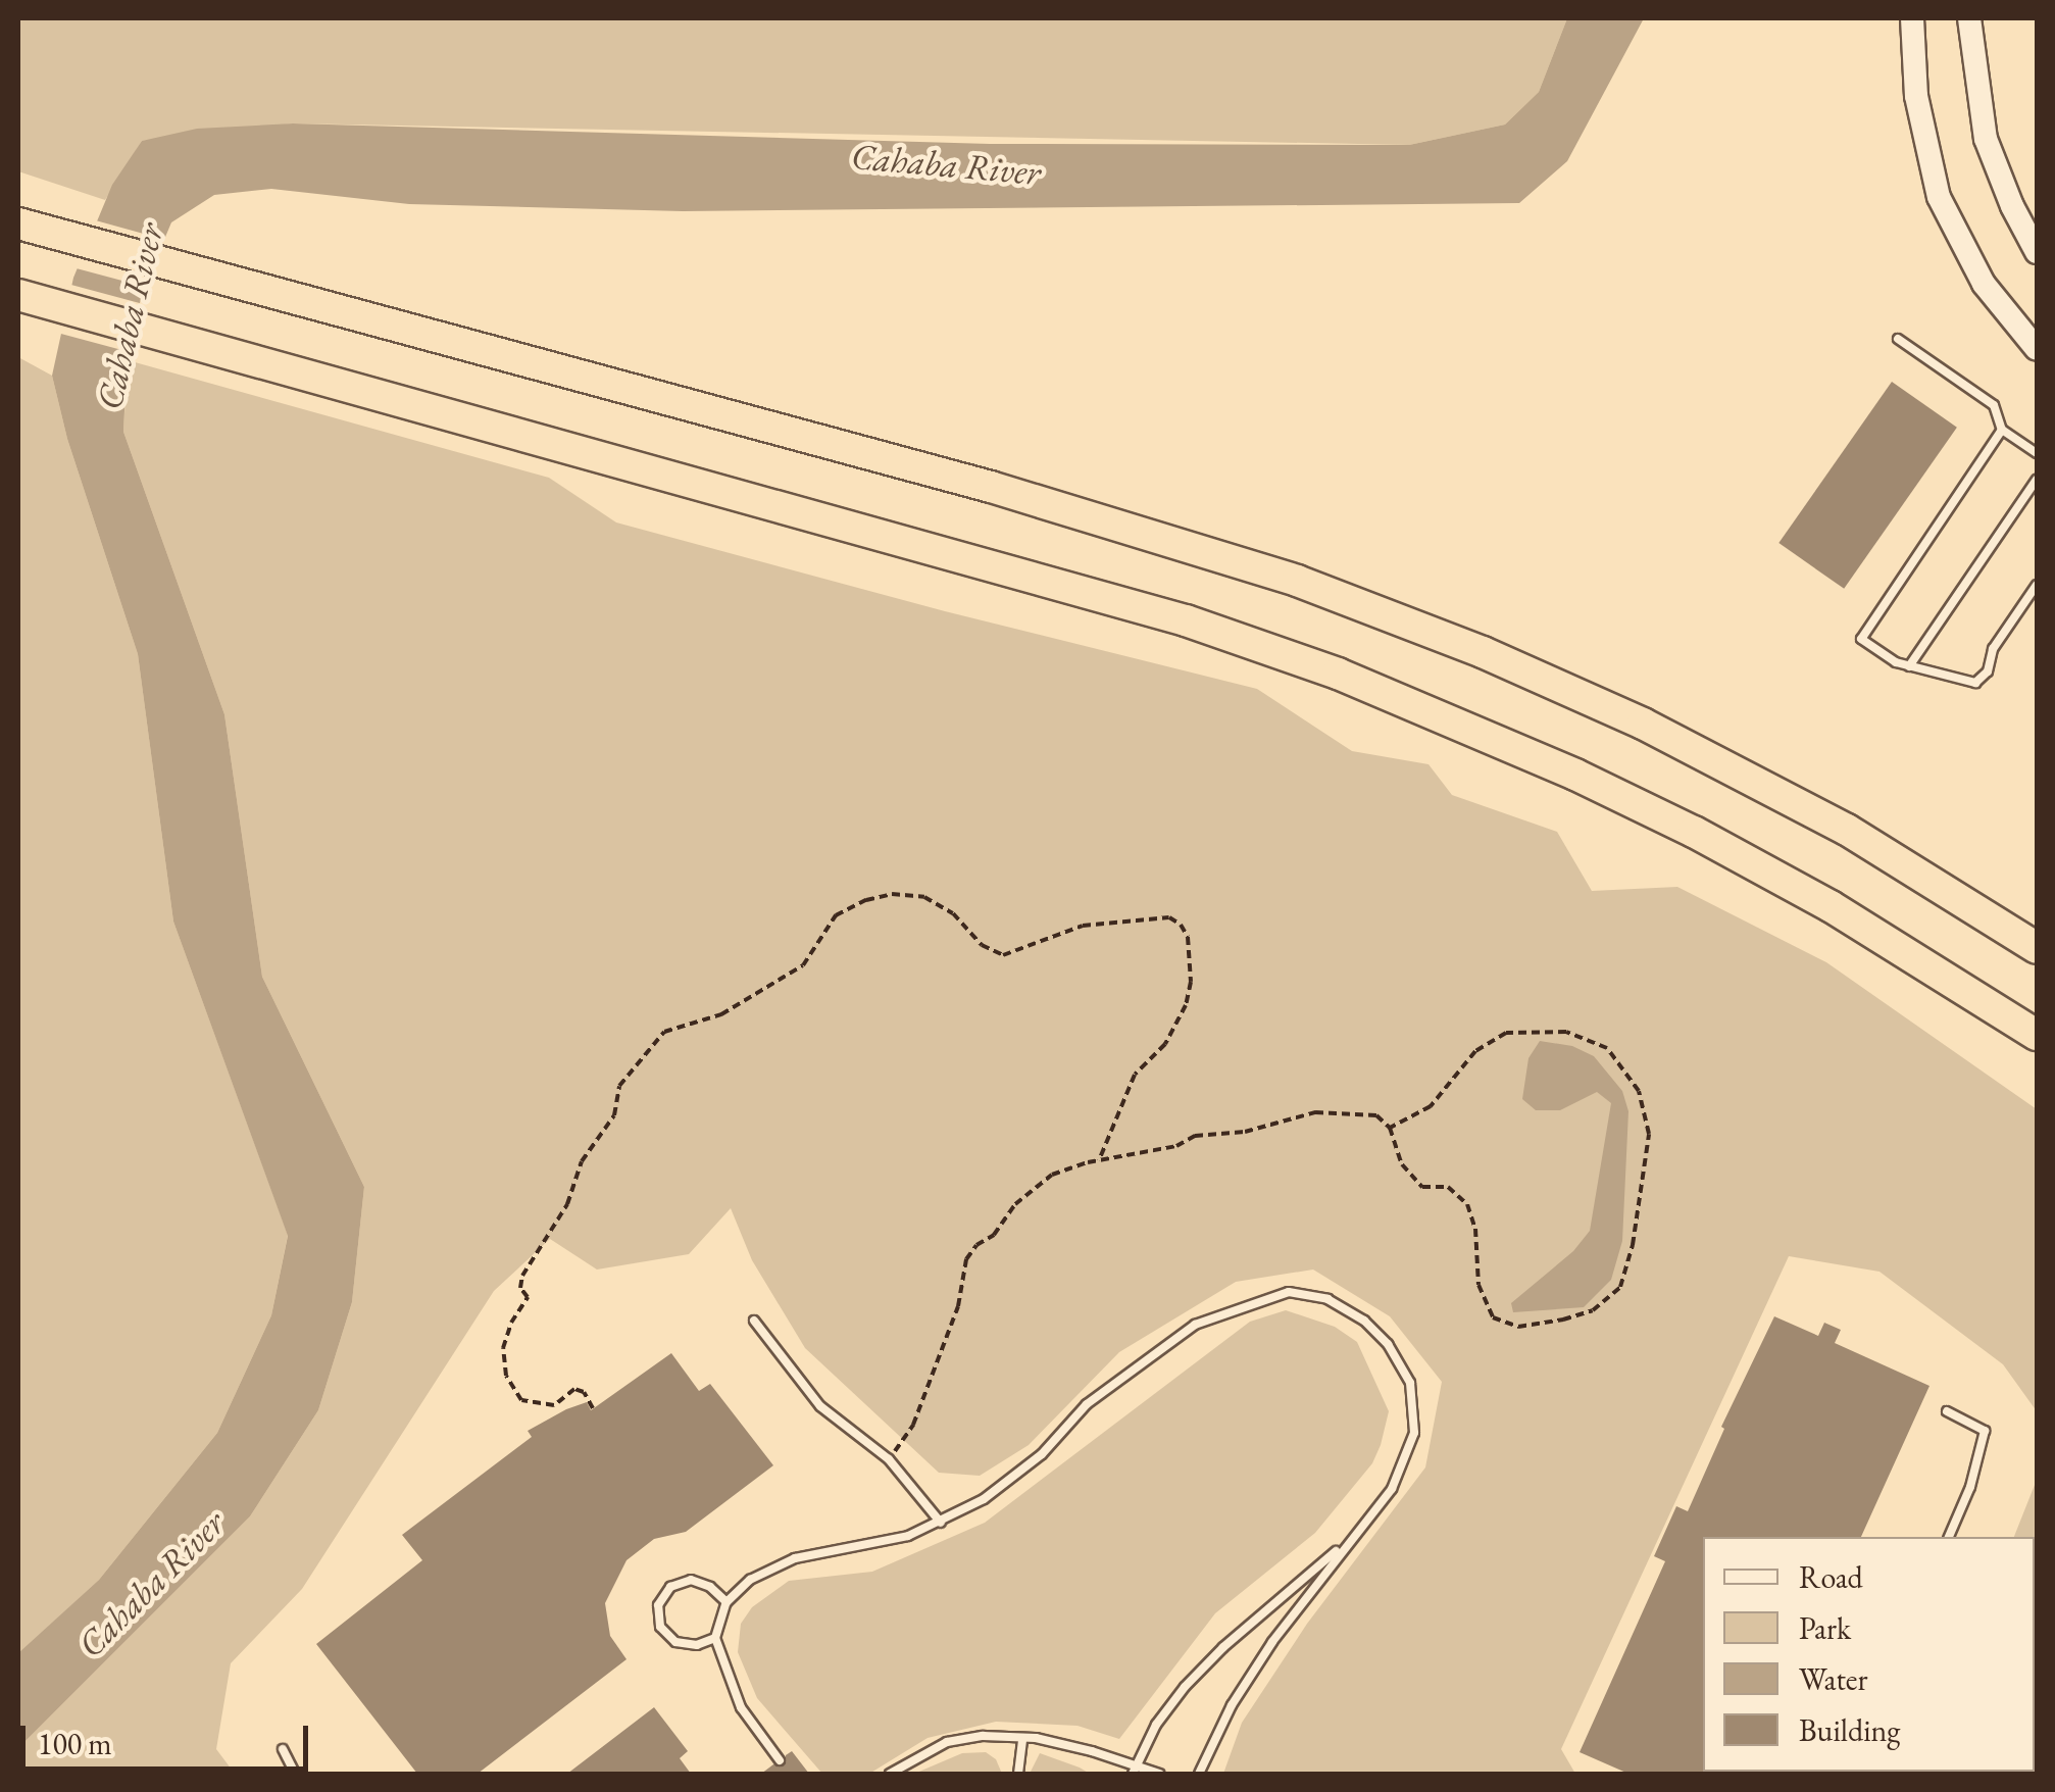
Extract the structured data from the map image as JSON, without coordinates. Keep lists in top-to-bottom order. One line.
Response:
{"water":["Cahaba River"],"legend":["Road","Park","Water","Building"],"scale_bar":"100 m"}
